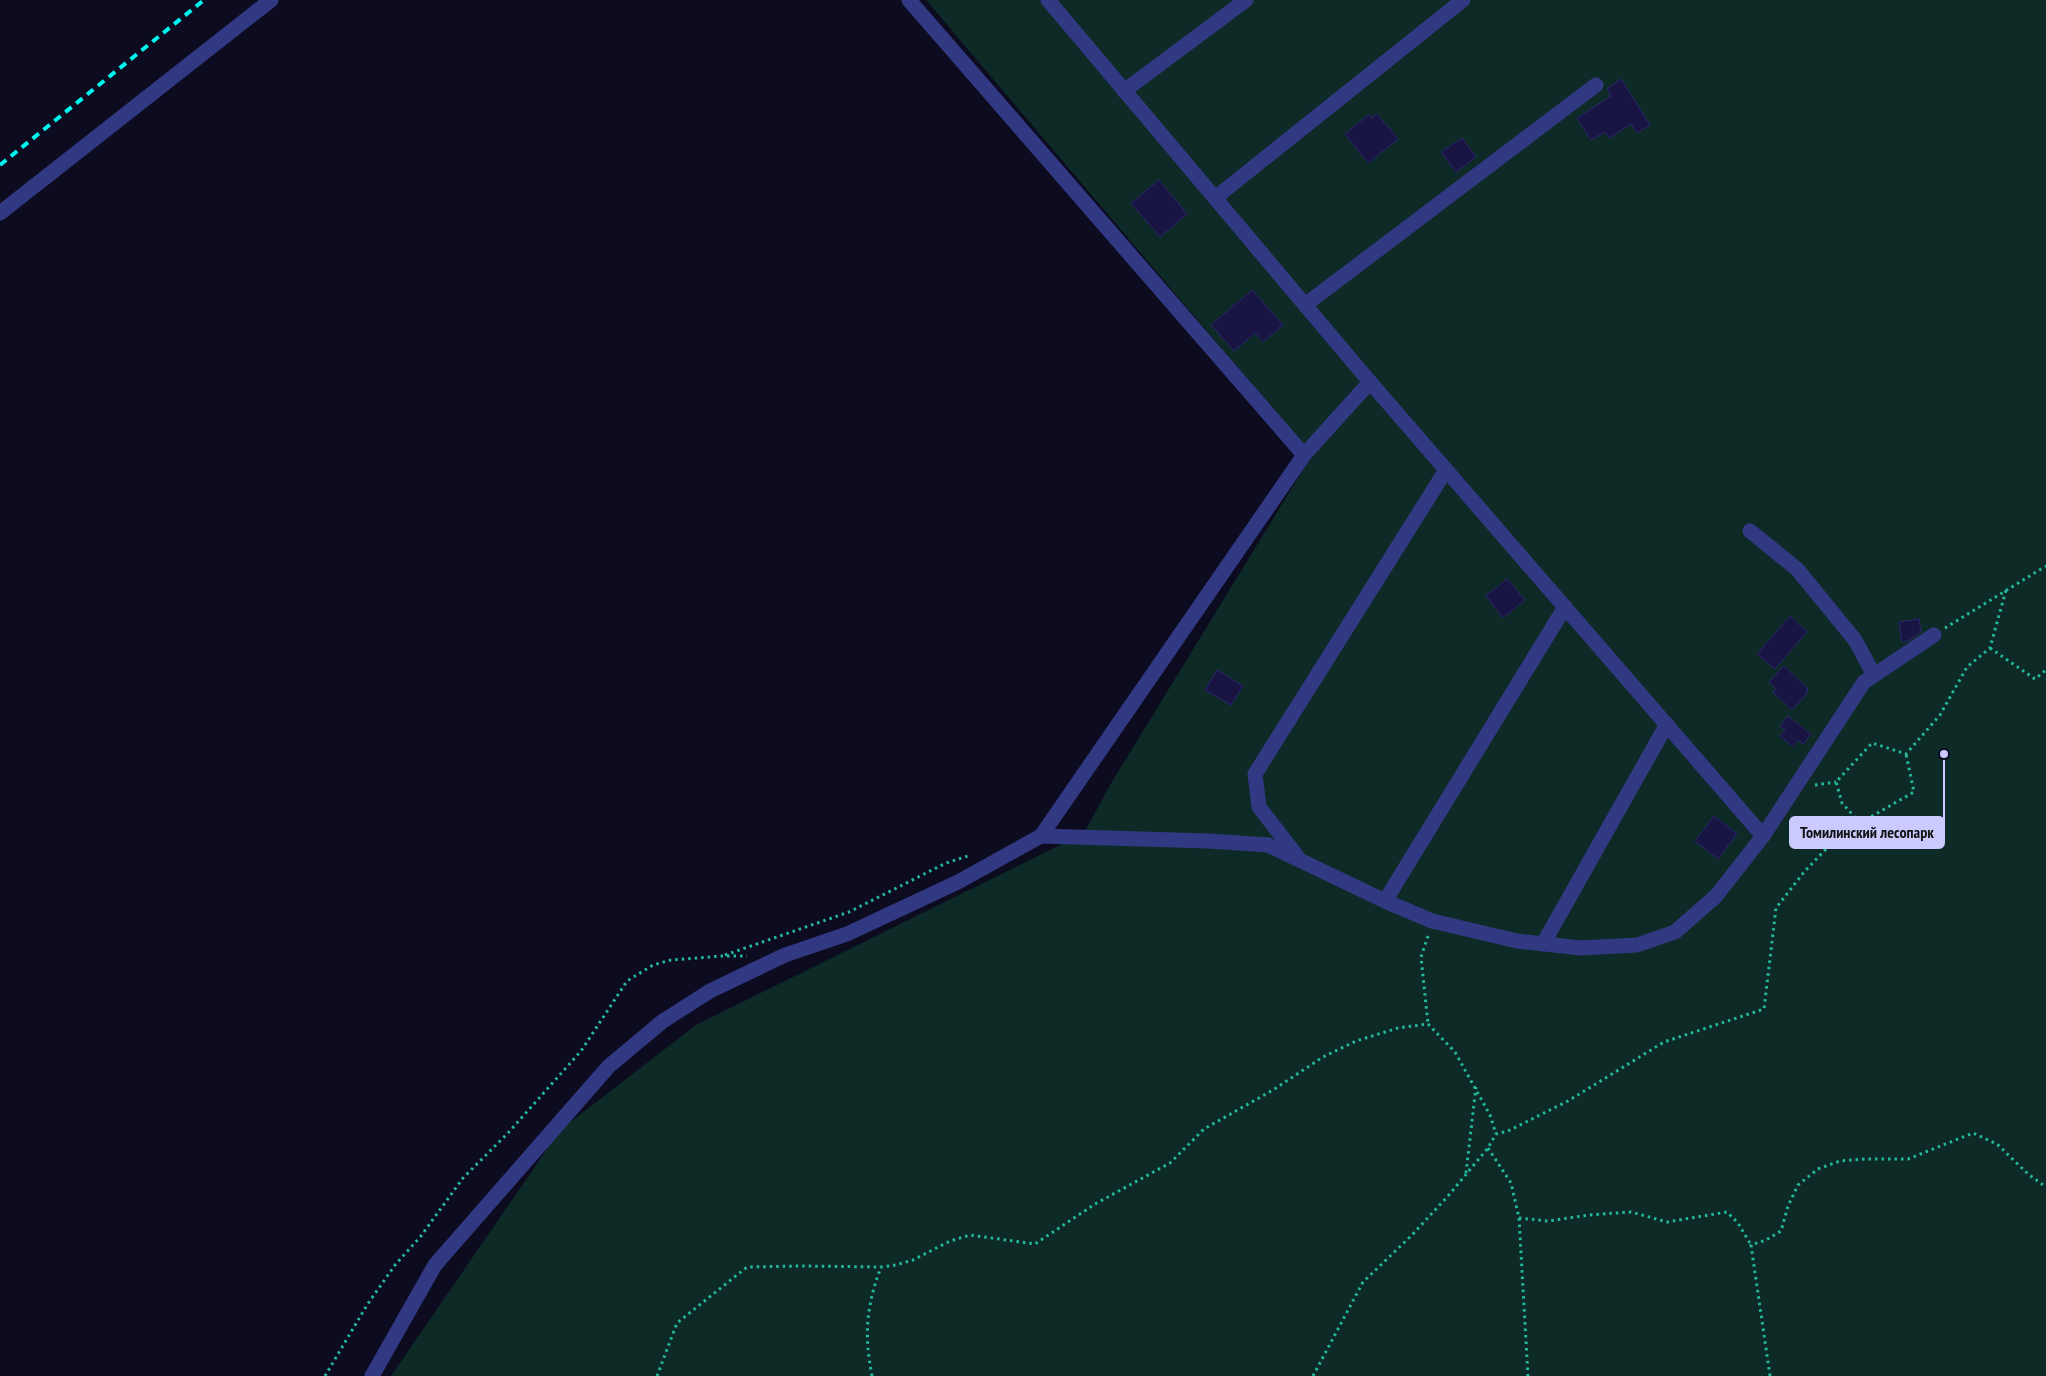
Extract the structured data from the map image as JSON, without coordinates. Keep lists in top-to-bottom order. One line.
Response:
{"places":["Томилинский лесопарк"]}
